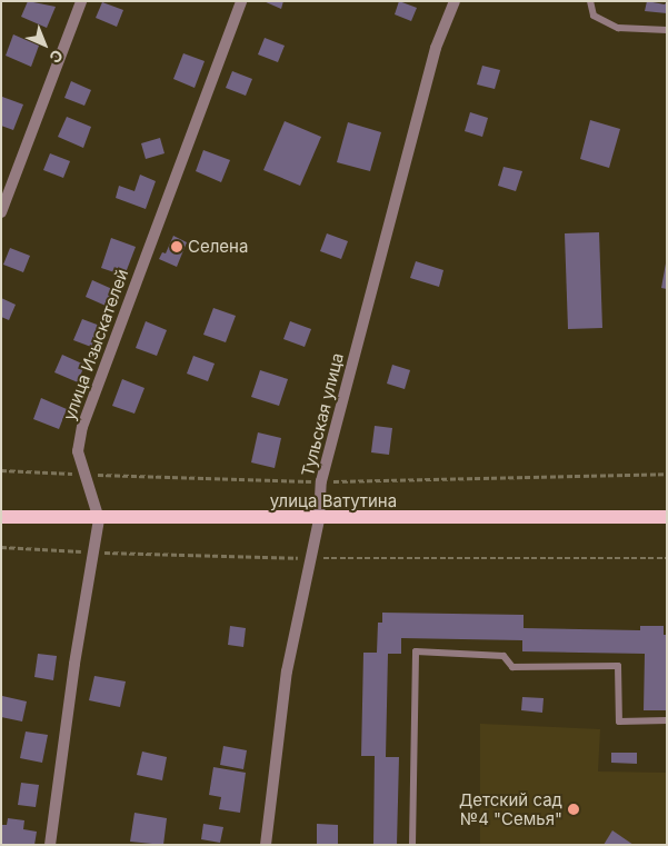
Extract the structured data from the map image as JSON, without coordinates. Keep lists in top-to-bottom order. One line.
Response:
{"streets":{"main road":["улица Ватутина"],"street":["улица Изыскателей","Тульская улица"]},"crossings":[["улица Изыскателей","улица Ватутина"],["Тульская улица","улица Ватутина"]],"places":["Селена","Детский сад №4 \"Семья\""],"north":"bottom right"}
